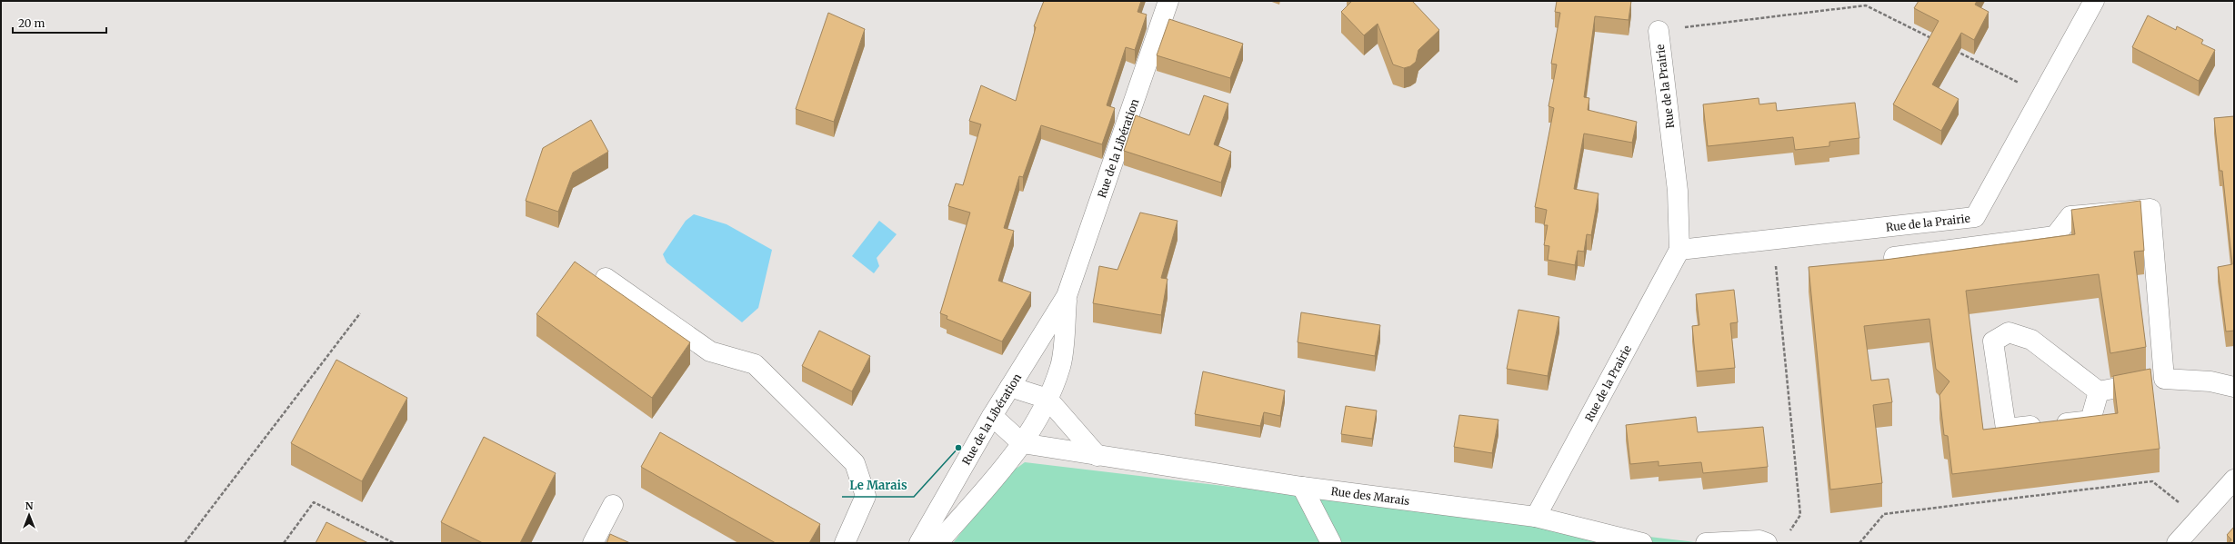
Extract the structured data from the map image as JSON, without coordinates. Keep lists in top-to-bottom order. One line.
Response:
{"streets":{"street":["Rue de la Prairie","Rue de la Libération","Rue des Marais"]},"crossings":[["Rue de la Prairie","Rue des Marais"],["Rue de la Libération","Rue des Marais"]],"places":["Le Marais"],"scale_bar":"20 m","north":"top"}
